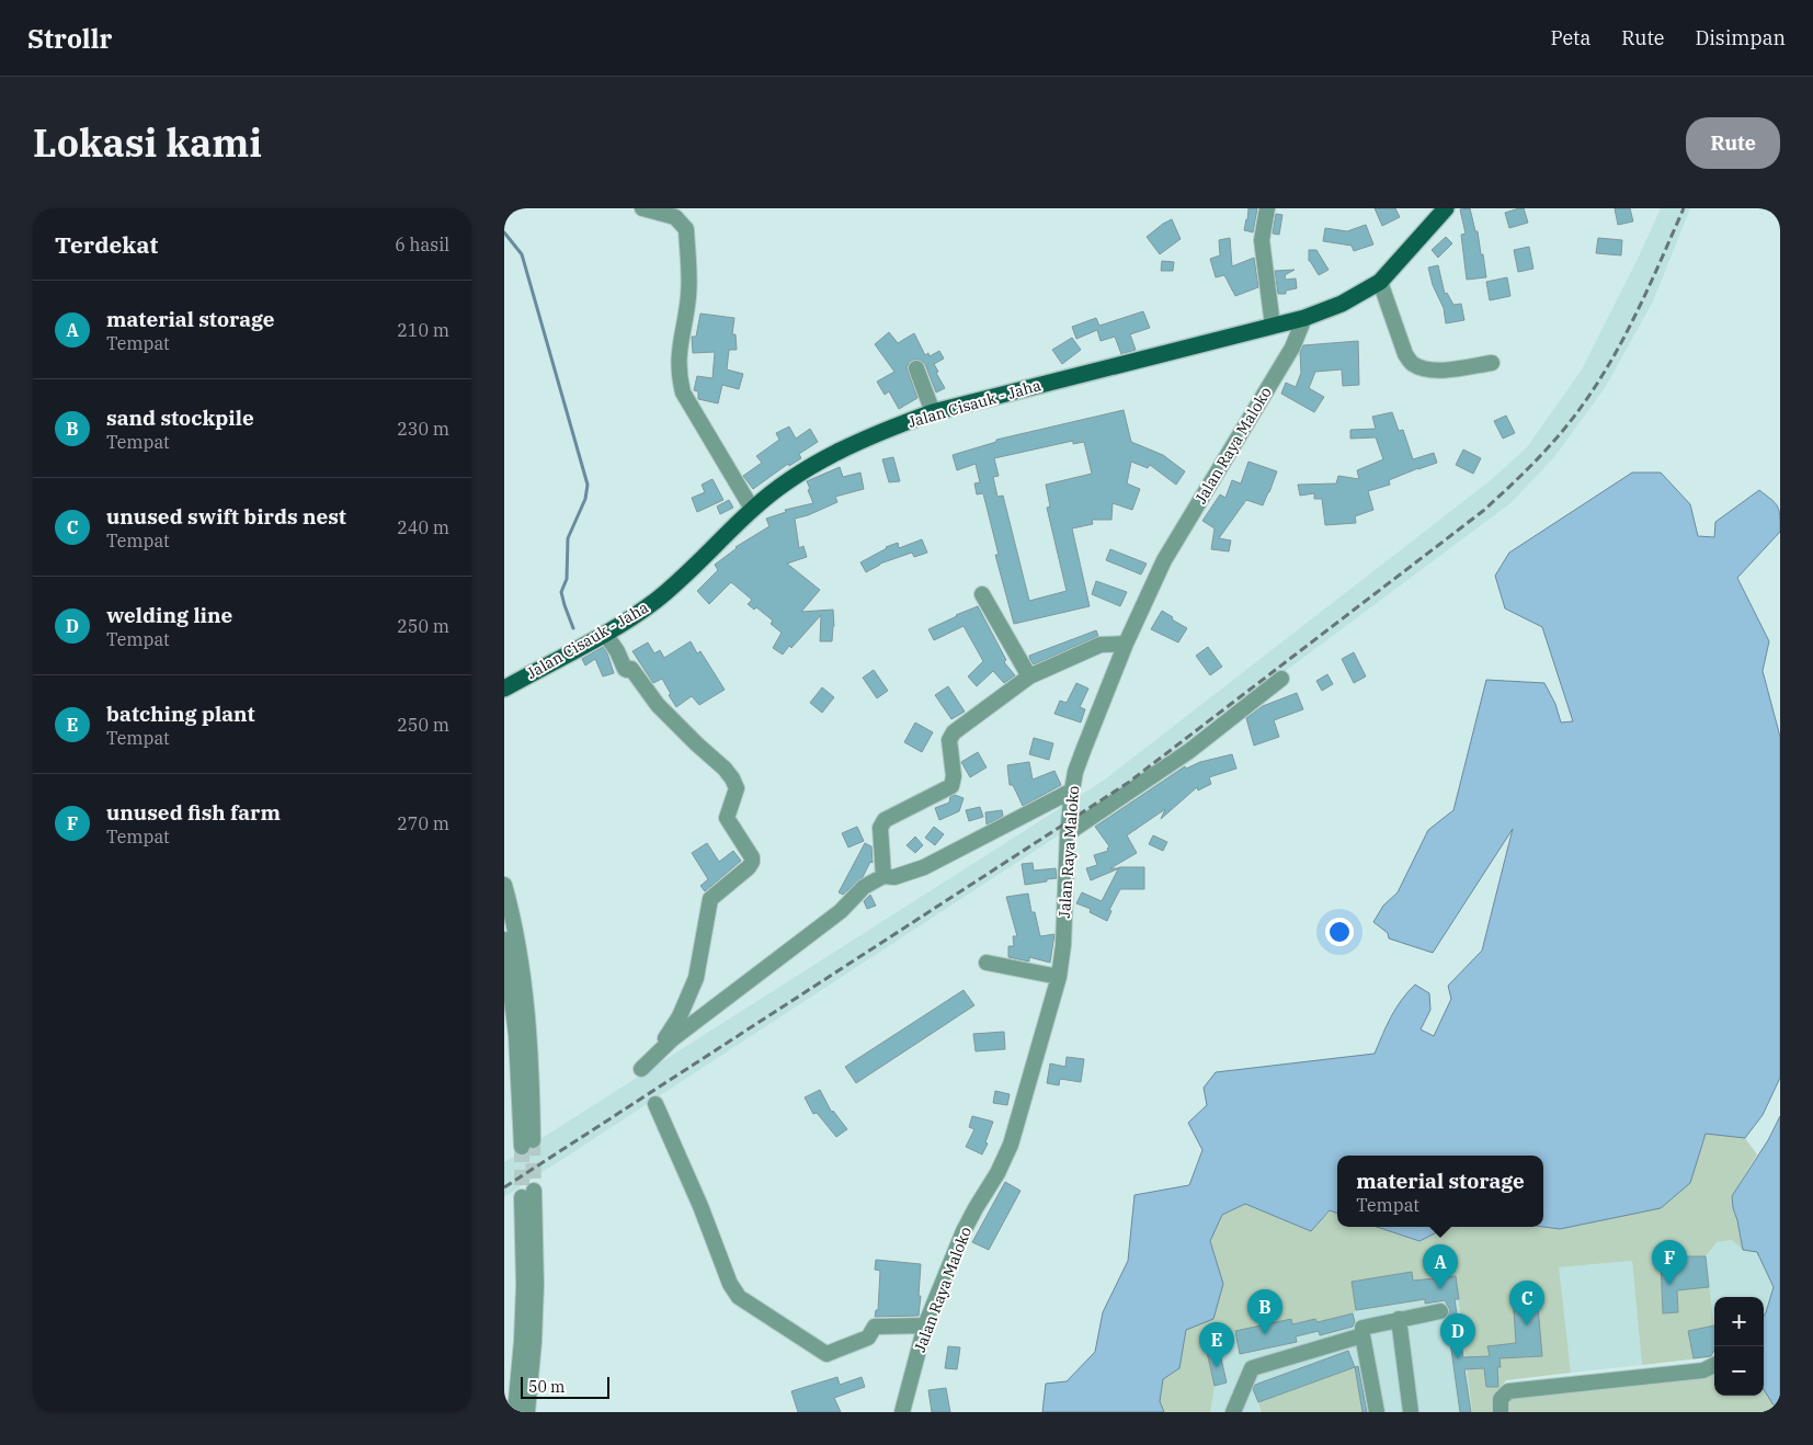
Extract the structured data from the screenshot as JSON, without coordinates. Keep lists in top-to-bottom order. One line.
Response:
{"streets":{"main road":["Jalan Cisauk - Jaha"],"street":["Jalan Raya Maloko"]},"crossings":[["Jalan Cisauk - Jaha","Jalan Raya Maloko"]],"scale_bar":"50 m","page":{"header":"Strollr","nav":["Peta","Rute","Disimpan"],"title":"Lokasi kami","buttons":"Rute","heading":["Terdekat","6 hasil"],"list":[{"mark":"A","name":"material storage","note":"Tempat","value":"210 m"},{"mark":"B","name":"sand stockpile","note":"Tempat","value":"230 m"},{"mark":"C","name":"unused swift birds nest","note":"Tempat","value":"240 m"},{"mark":"D","name":"welding line","note":"Tempat","value":"250 m"},{"mark":"E","name":"batching plant","note":"Tempat","value":"250 m"},{"mark":"F","name":"unused fish farm","note":"Tempat","value":"270 m"}],"popup":["material storage","Tempat"],"pins":["F","A","C","B","D","E"],"map_buttons":["+","−"],"scale":"50 m"}}
